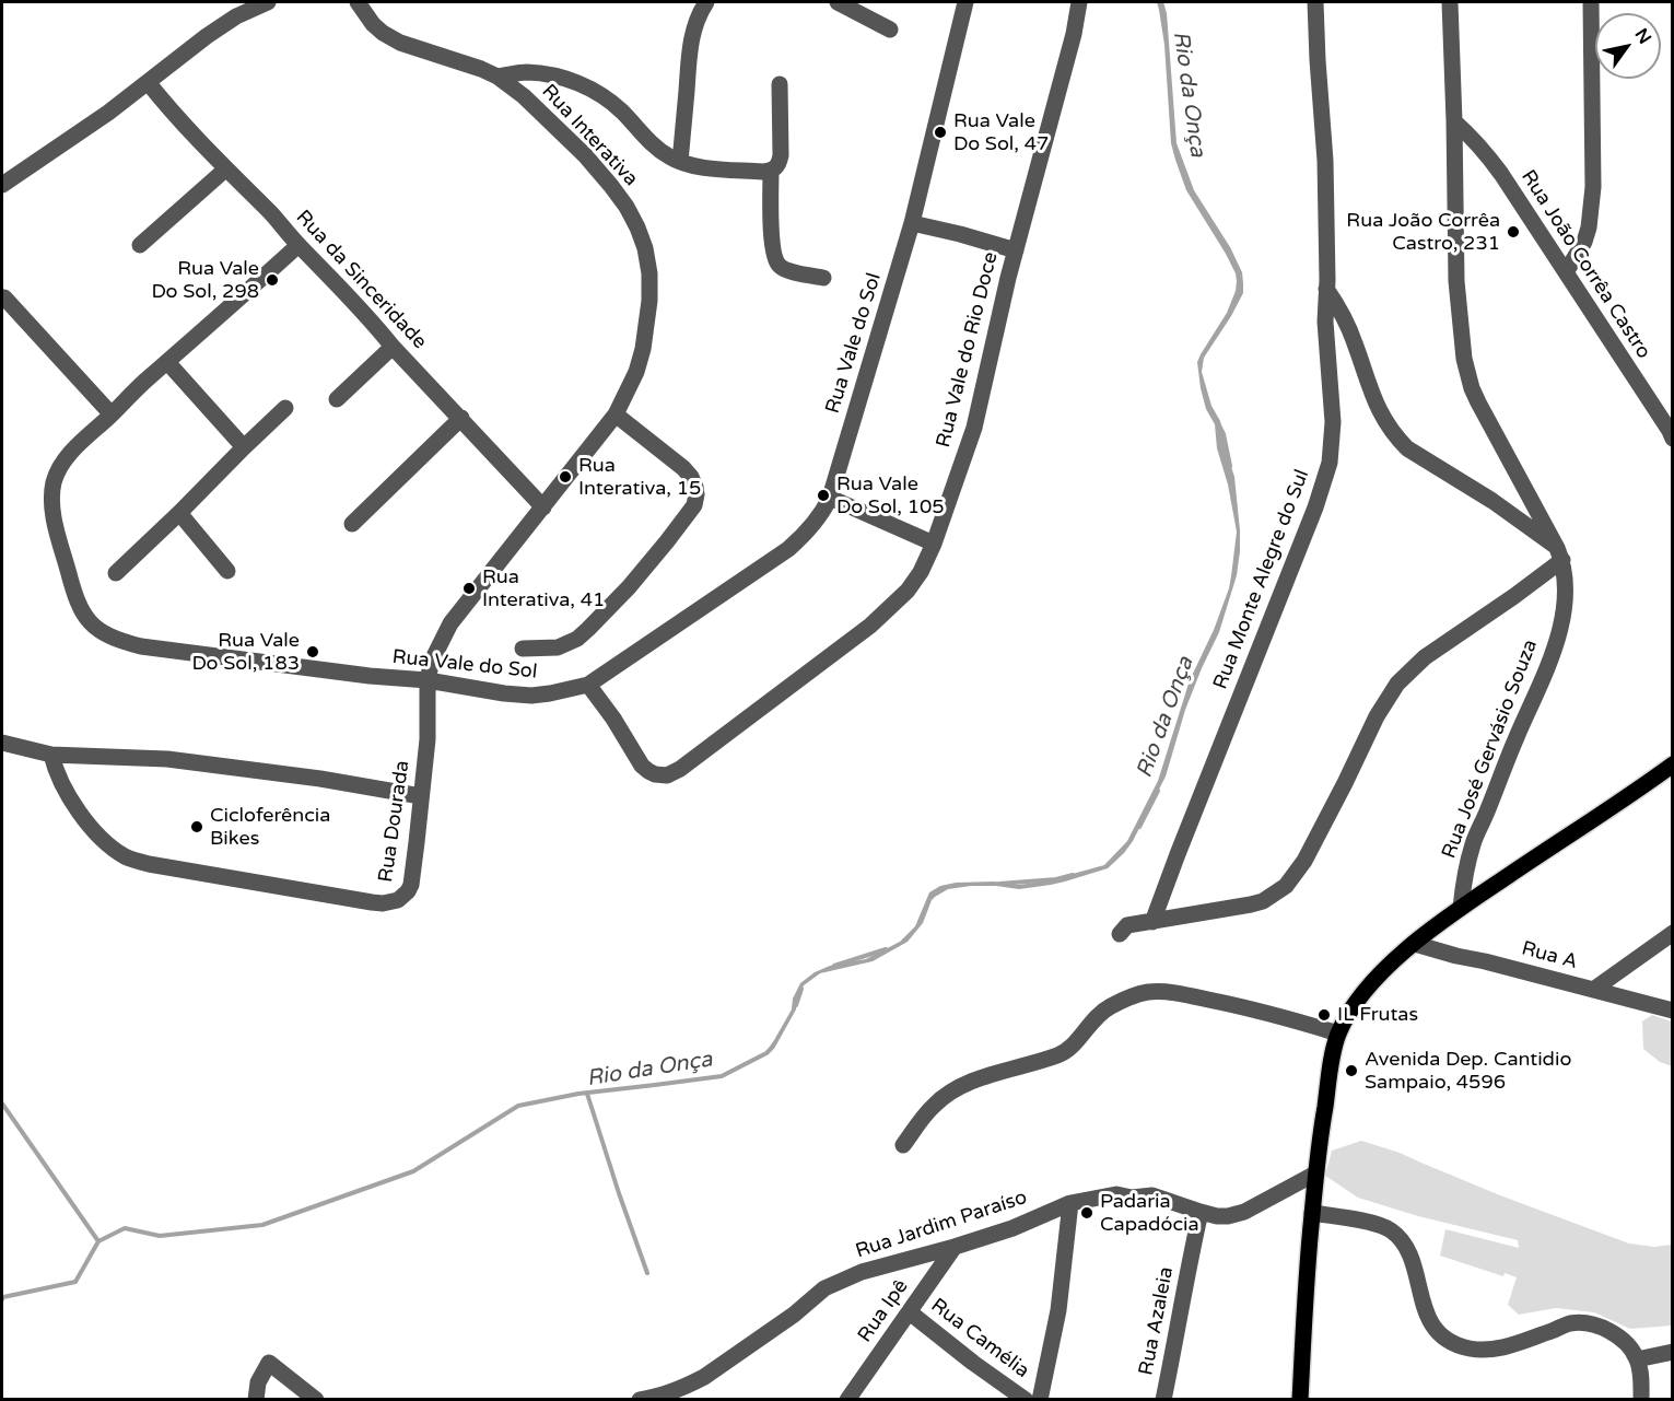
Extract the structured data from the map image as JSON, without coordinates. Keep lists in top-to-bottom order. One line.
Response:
{"streets":{"street":["Rua Interativa","Rua João Corrêa Castro","Rua da Sinceridade","Rua Vale do Sol","Rua Vale do Rio Doce","Rua Monte Alegre do Sul","Rua José Gervásio Souza","Rua Dourada","Rua A","Rua Jardim Paraíso","Rua Ipê","Rua Azaleia","Rua Camélia"]},"crossings":[["Rua Interativa","Rua da Sinceridade"],["Rua Interativa","Rua Vale do Sol"],["Rua Interativa","Rua Dourada"],["Rua João Corrêa Castro","Rua José Gervásio Souza"],["Rua da Sinceridade","Rua Vale do Sol"],["Rua Vale do Sol","Rua Vale do Rio Doce"],["Rua Vale do Sol","Rua Dourada"],["Rua Jardim Paraíso","Rua Ipê"],["Rua Jardim Paraíso","Rua Azaleia"],["Rua Ipê","Rua Camélia"]],"water":["Rio da Onça"],"places":["Rua Vale Do Sol, 47","Rua João Corrêa Castro, 231","Rua Vale Do Sol, 298","Rua Interativa, 15","Rua Vale Do Sol, 105","Rua Interativa, 41","Rua Vale Do Sol, 183","Cicloferência Bikes","IL Frutas","Avenida Dep. Cantidio Sampaio, 4596","Padaria Capadócia"],"north":"top right"}
